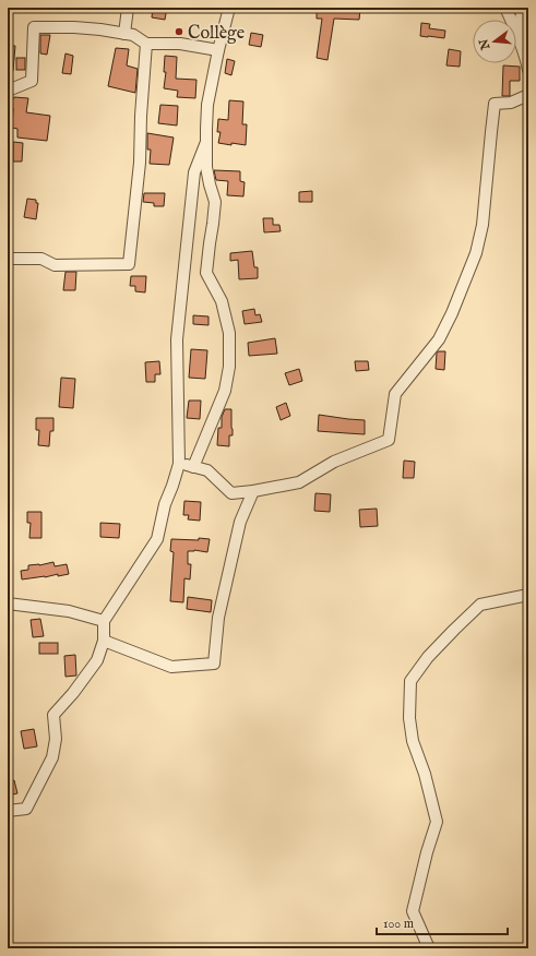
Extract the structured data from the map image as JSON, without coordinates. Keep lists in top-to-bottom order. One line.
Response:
{"places":["Collège"],"scale_bar":"100 m","north":"left"}
